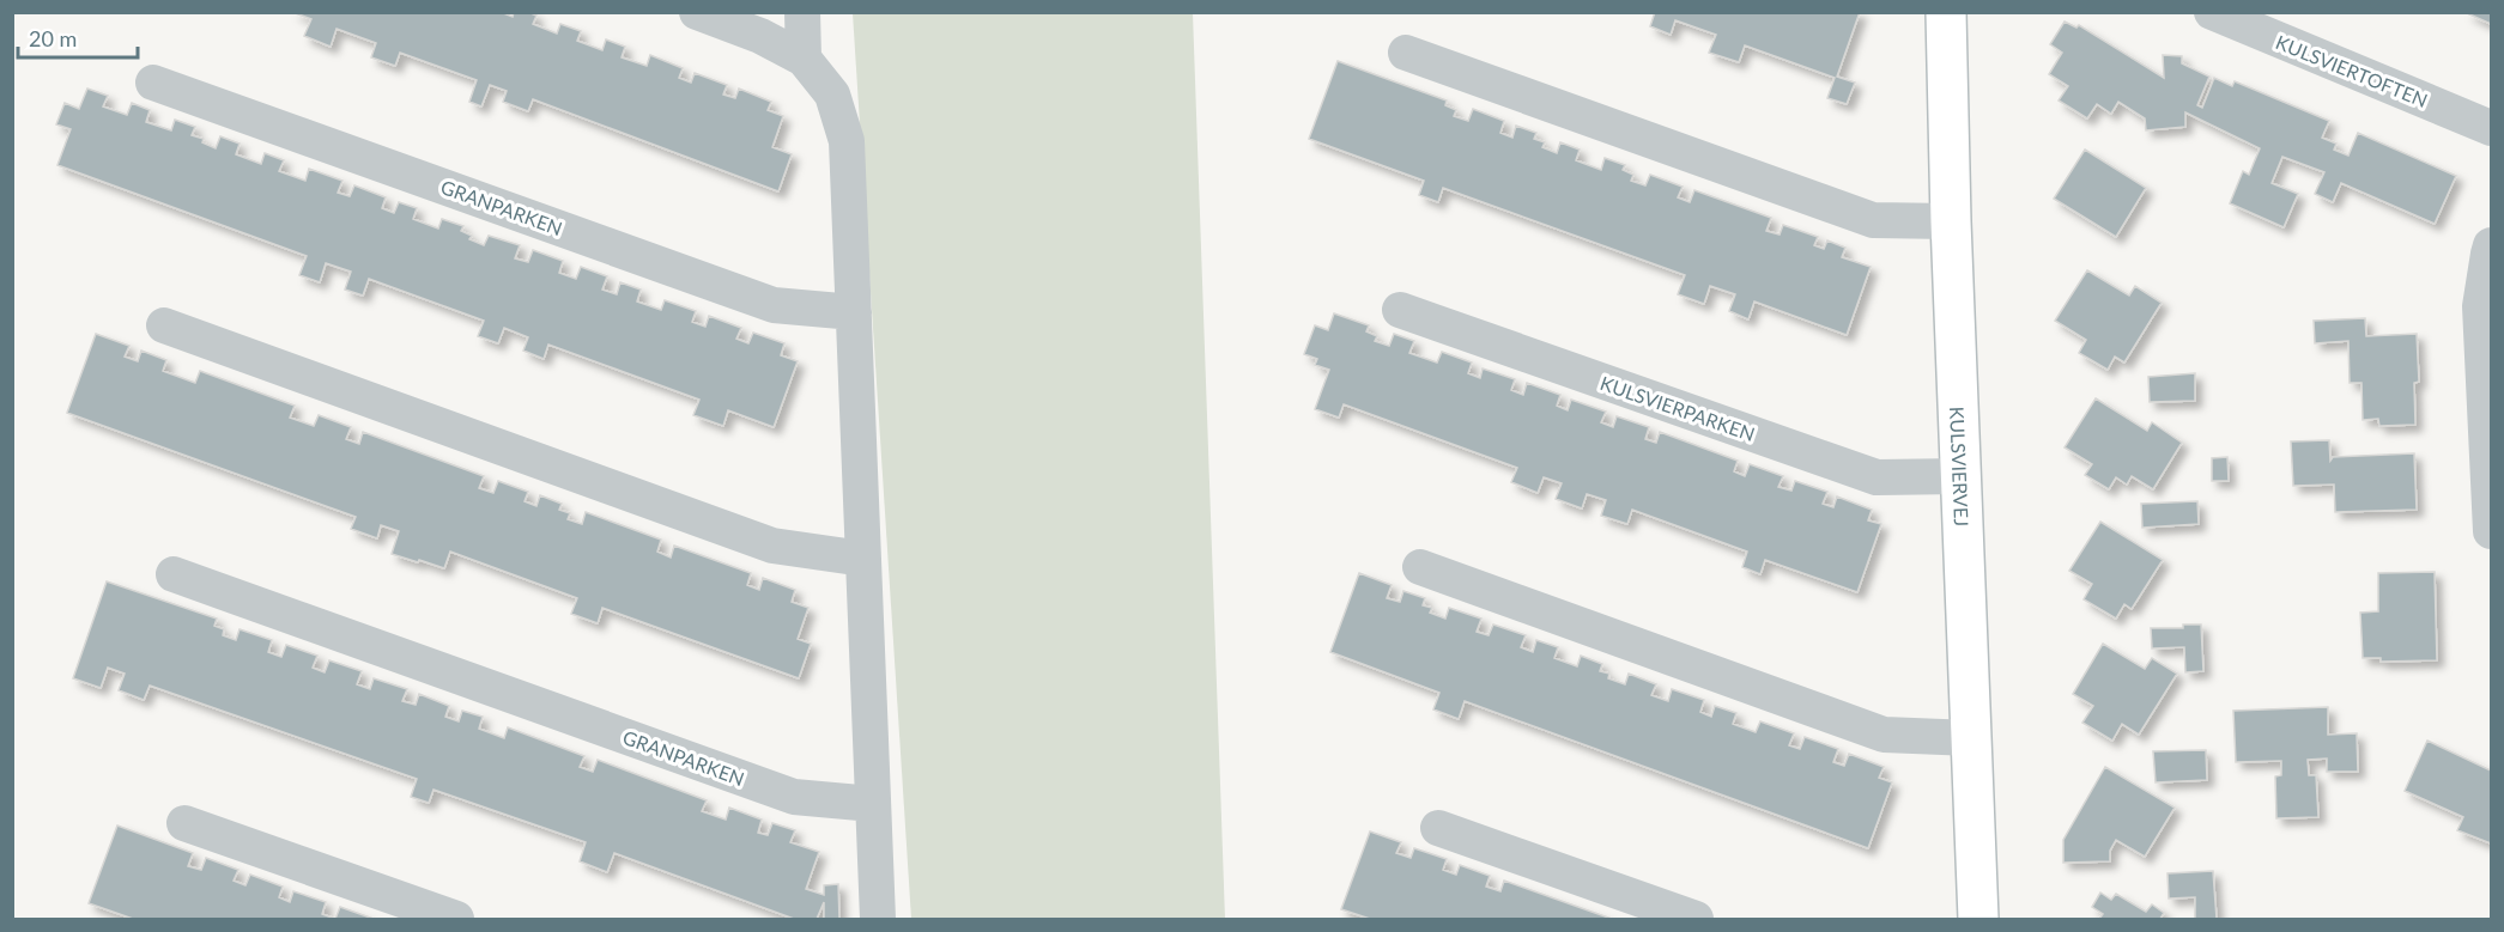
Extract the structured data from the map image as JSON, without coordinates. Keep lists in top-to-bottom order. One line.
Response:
{"streets":{"street":["KULSVIERTOFTEN","GRANPARKEN","KULSVIERPARKEN","KULSVIERVEJ"]},"crossings":[["KULSVIERPARKEN","KULSVIERVEJ"]],"scale_bar":"20 m"}
